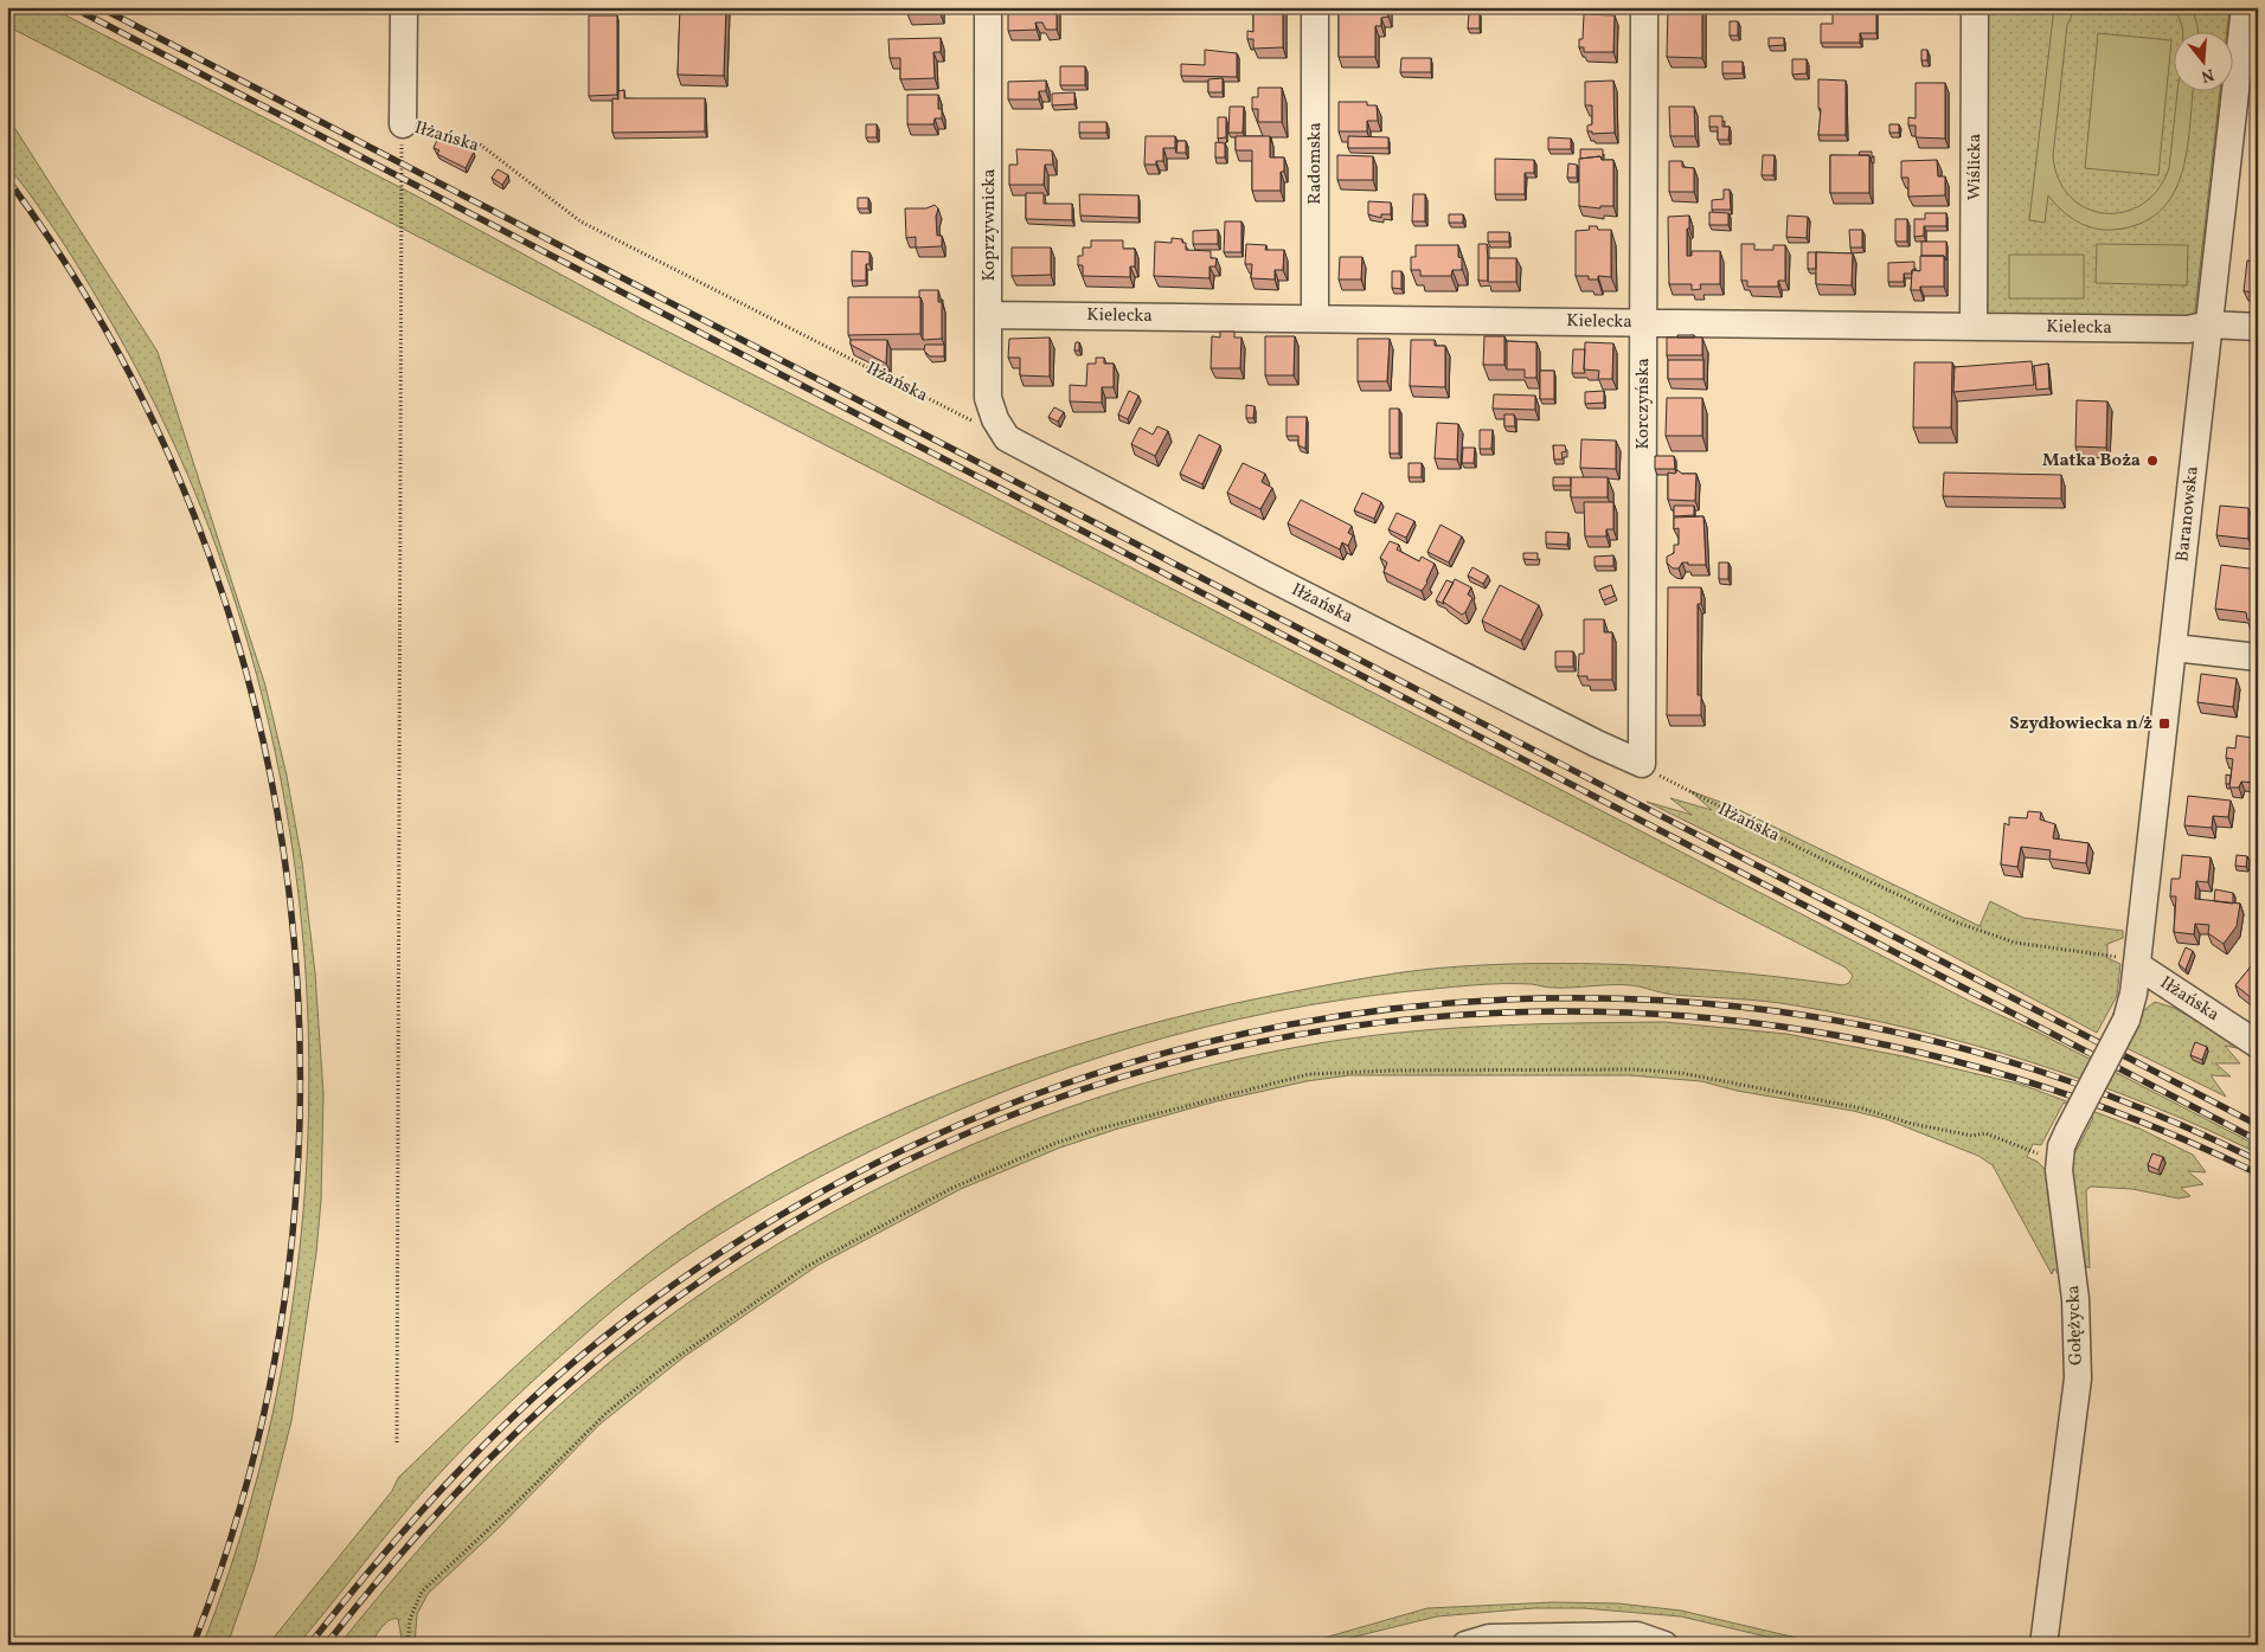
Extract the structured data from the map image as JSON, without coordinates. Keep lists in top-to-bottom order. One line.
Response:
{"streets":{"street":["Iłżańska","Radomska","Wiślicka","Koprzywnicka","Kielecka","Korczyńska","Baranowska","Gołężycka"]},"crossings":[["Iłżańska","Koprzywnicka"],["Iłżańska","Korczyńska"],["Iłżańska","Baranowska"],["Radomska","Kielecka"],["Wiślicka","Kielecka"],["Koprzywnicka","Kielecka"],["Kielecka","Korczyńska"],["Kielecka","Baranowska"],["Baranowska","Gołężycka"]],"places":{"other":["Matka Boża"],"transit":["Szydłowiecka n/ż"]},"north":"bottom"}
